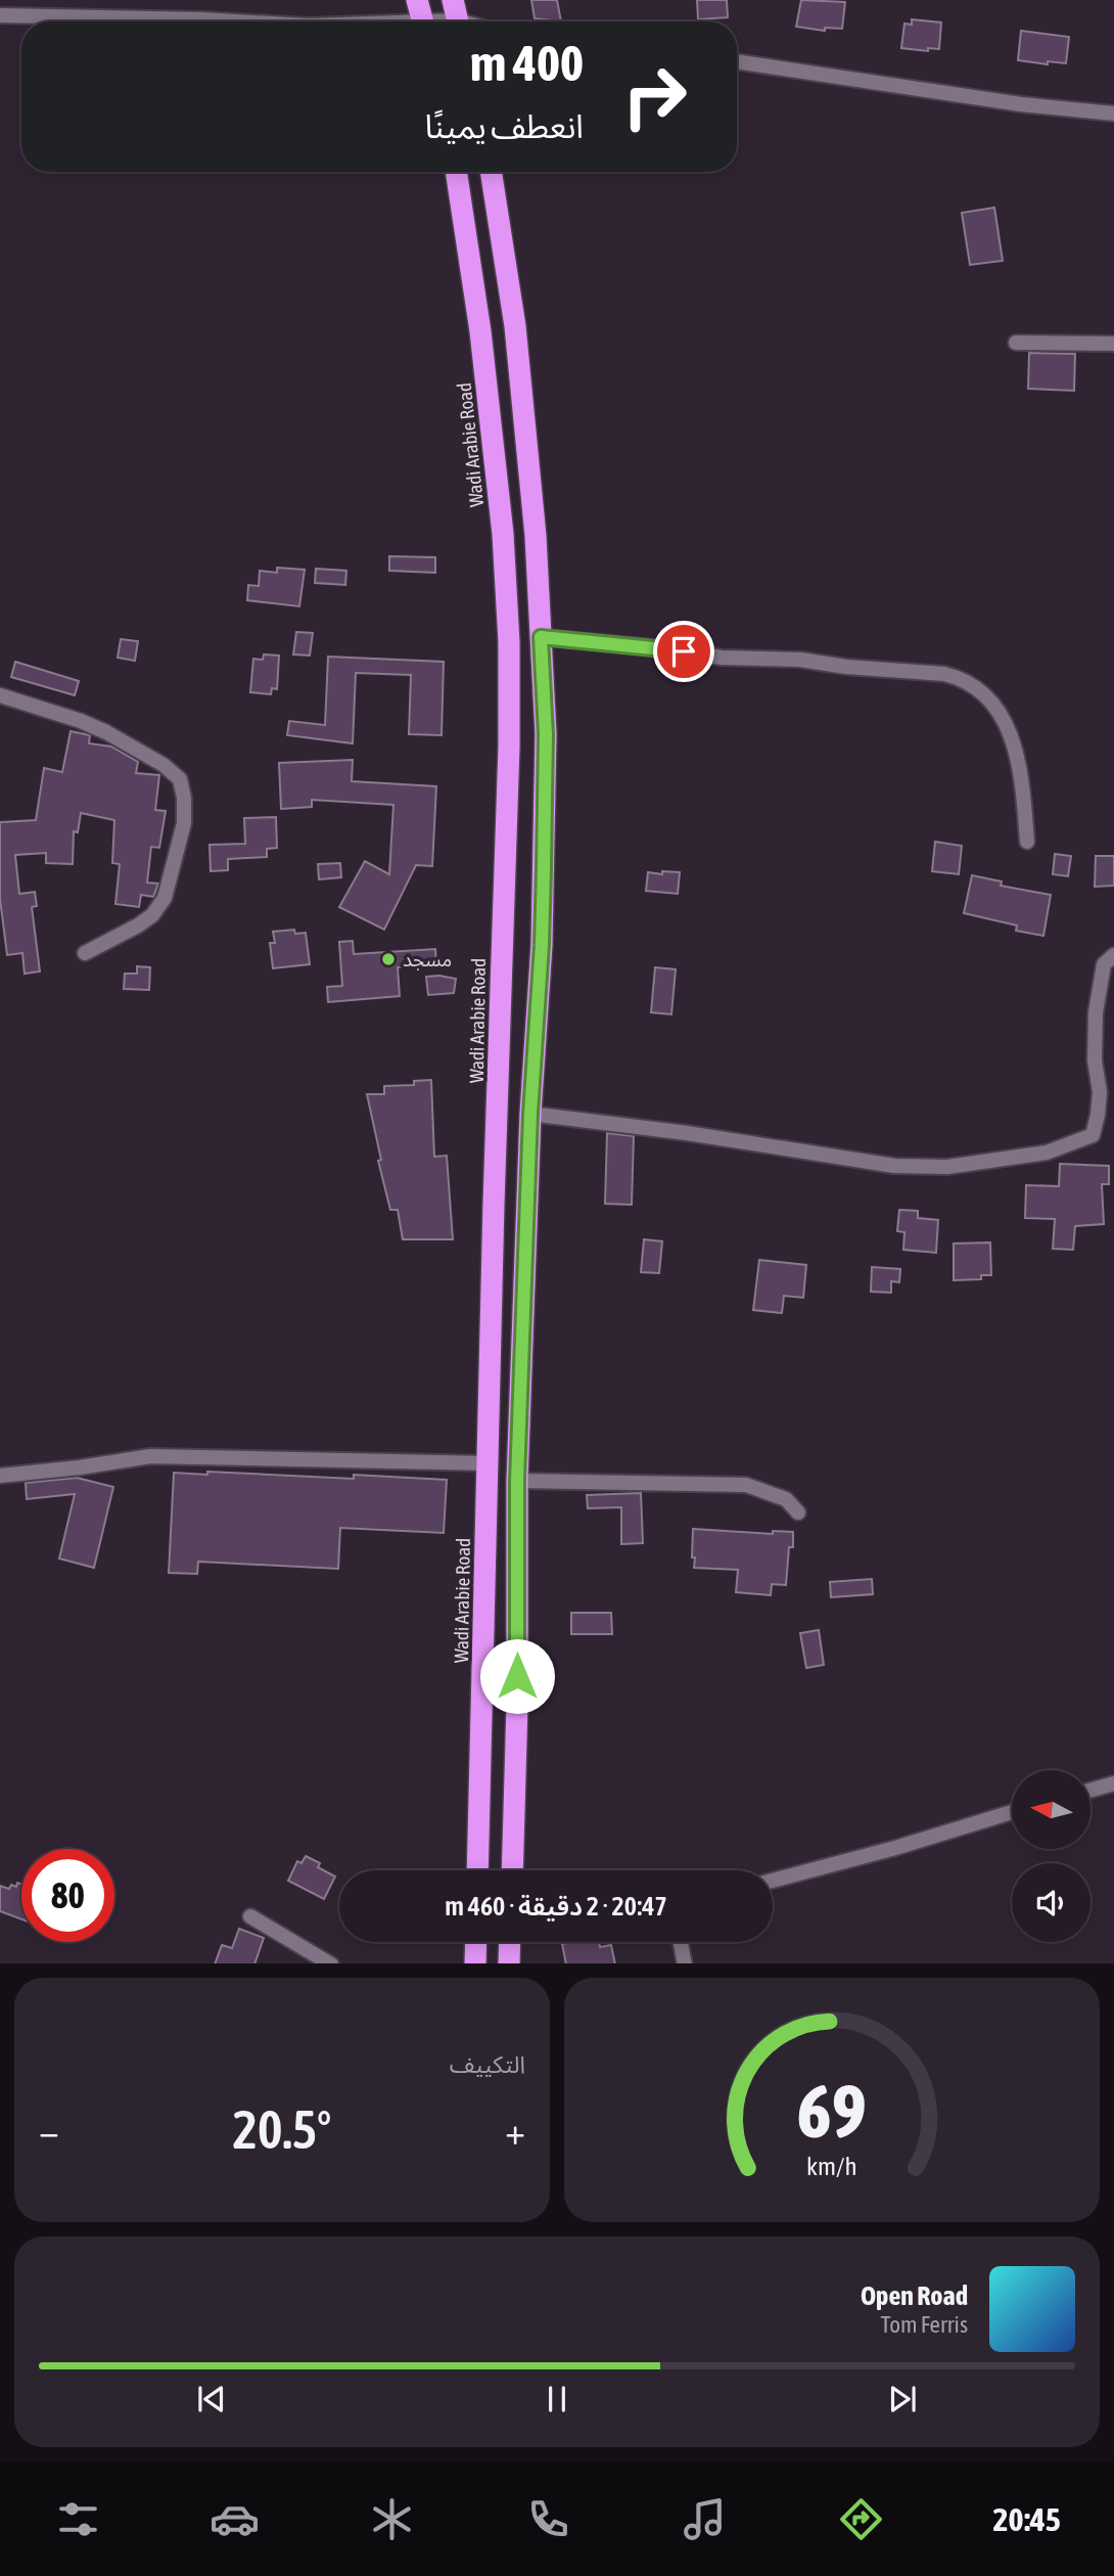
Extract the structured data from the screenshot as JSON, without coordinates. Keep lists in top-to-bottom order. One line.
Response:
{"streets":{"highway":["Wadi Arabie Road"]},"places":["مسجد"],"north":"left","page":{"turn":["400 m","انعطف يمينًا"],"limit":"80","trip":"20:47 · 2 دقيقة · 460 m","tile":"التكييف","heat":["−","20.5°","+"],"song":["Open Road","Tom Ferris"],"tabs":"20:45","gauge":["69","km/h"]}}
